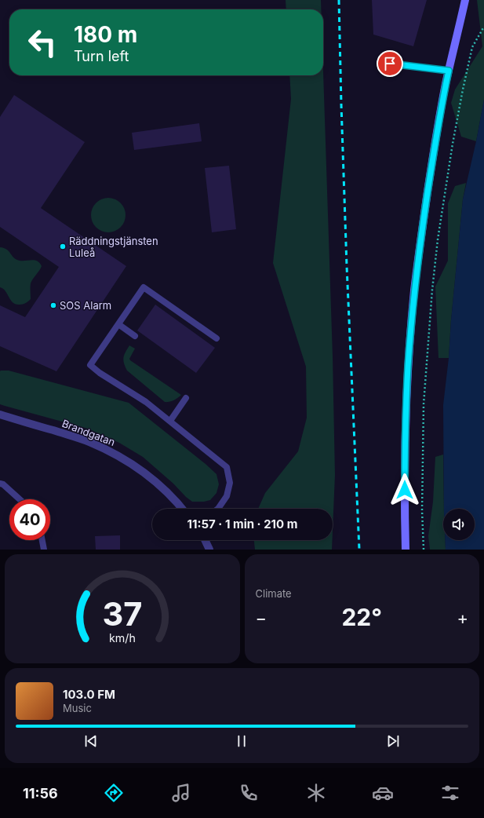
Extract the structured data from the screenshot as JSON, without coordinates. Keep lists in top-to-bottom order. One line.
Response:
{"streets":{"street":["Brandgatan"]},"places":["Räddningstjänsten Luleå","SOS Alarm"],"page":{"turn":["180 m","Turn left"],"limit":"40","trip":"11:57 · 1 min · 210 m","tile":"Climate","heat":["−","22°","+"],"song":["103.0 FM","Music"],"tabs":"11:56","gauge":["37","km/h"]}}
